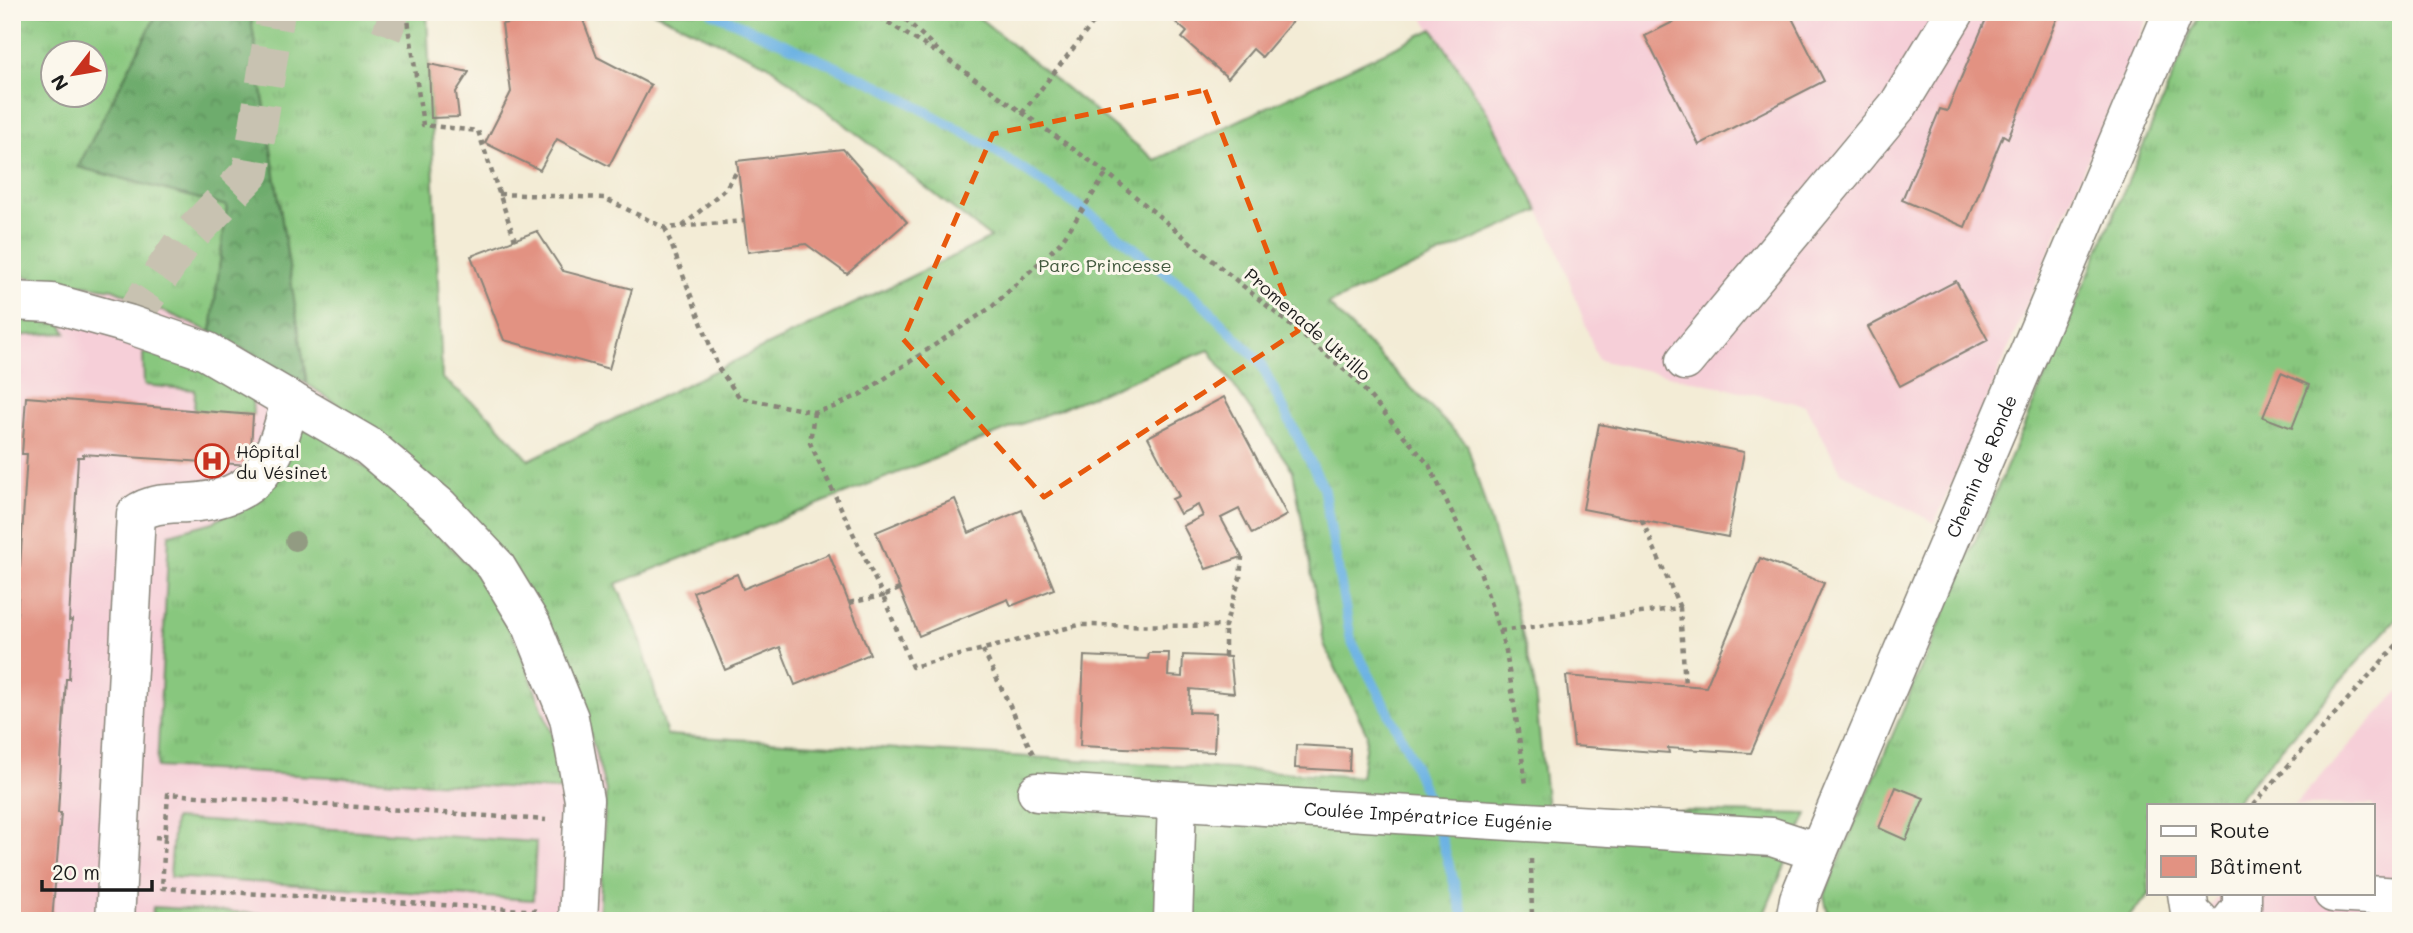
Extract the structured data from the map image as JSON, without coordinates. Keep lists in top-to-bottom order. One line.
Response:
{"streets":{"street":["Chemin de Ronde","Coulée Impératrice Eugénie"],"path":["Promenade Utrillo"]},"crossings":[["Promenade Utrillo","Coulée Impératrice Eugénie"],["Chemin de Ronde","Coulée Impératrice Eugénie"]],"parks":["Parc Princesse"],"places":{"hospital":["Hôpital du Vésinet"]},"legend":["Route","Bâtiment"],"scale_bar":"20 m","north":"bottom left"}
